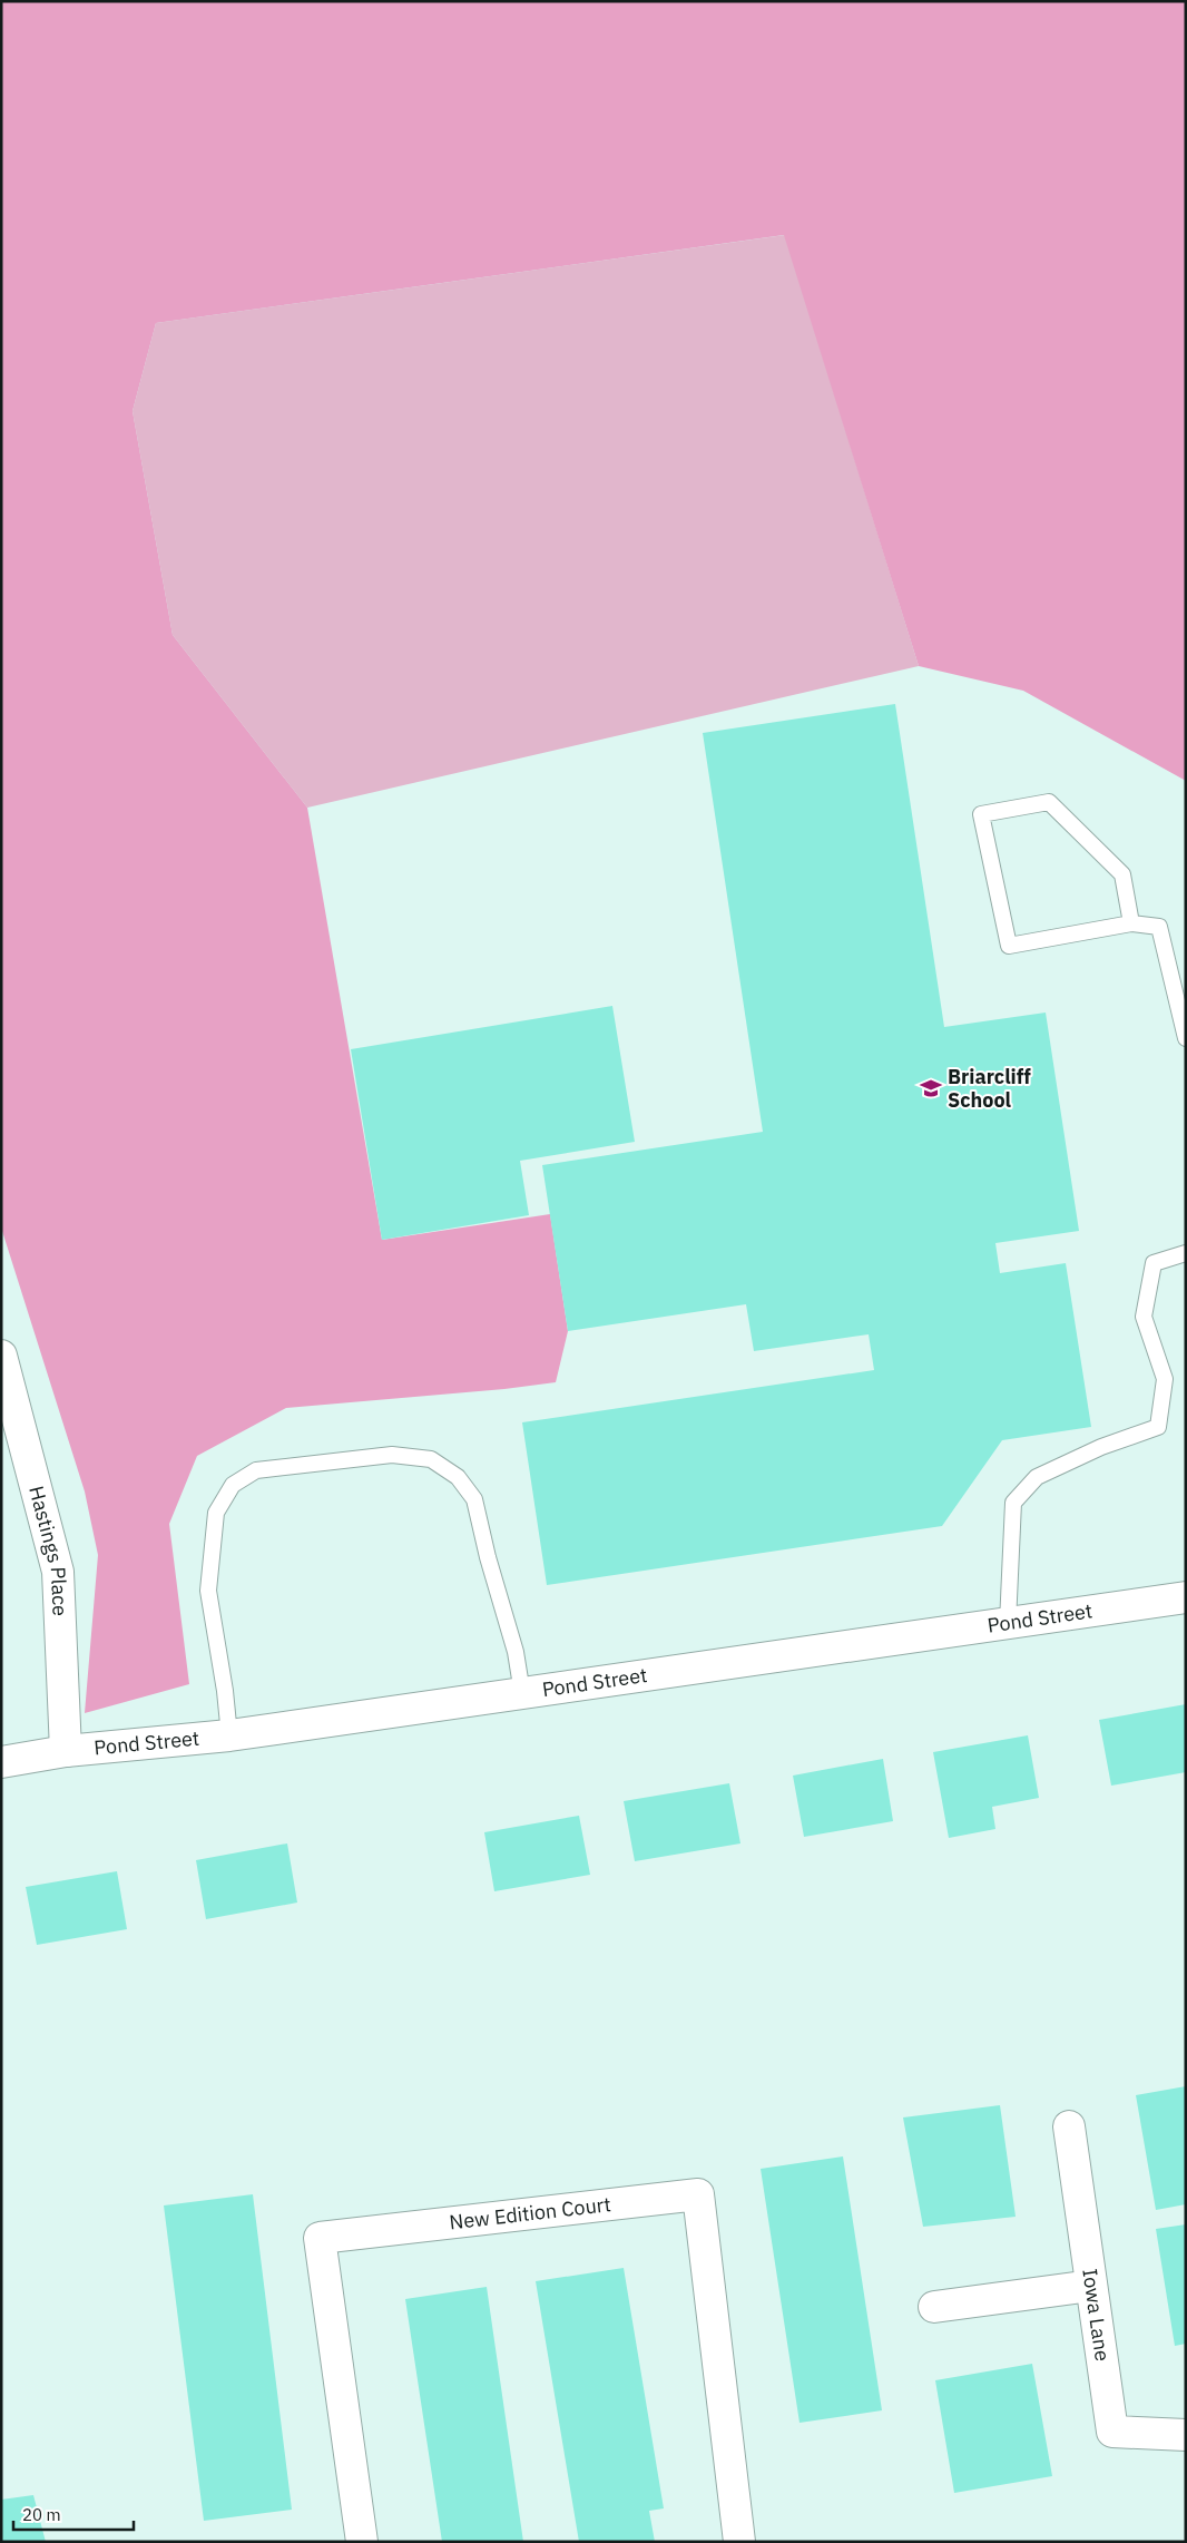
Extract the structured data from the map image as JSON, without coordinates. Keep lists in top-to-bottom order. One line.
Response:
{"streets":{"street":["Hastings Place","Pond Street","New Edition Court","Iowa Lane"]},"crossings":[["Hastings Place","Pond Street"]],"places":{"school or university":["Briarcliff School"]},"scale_bar":"20 m"}
